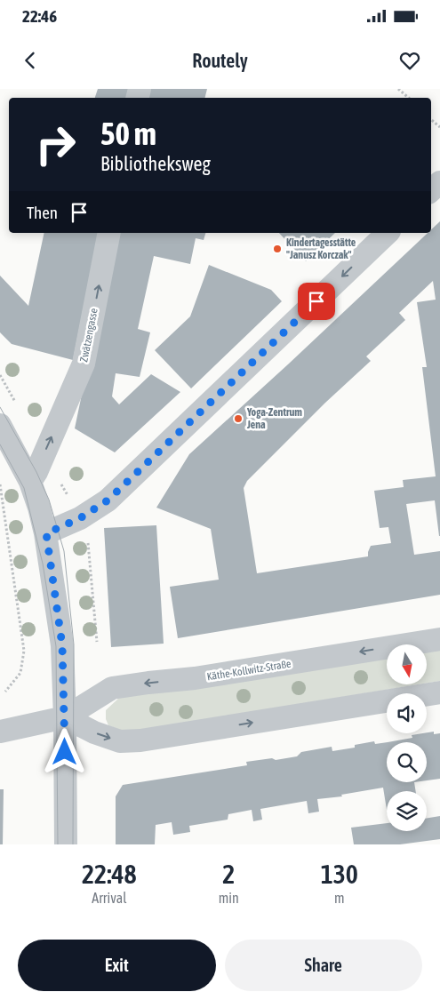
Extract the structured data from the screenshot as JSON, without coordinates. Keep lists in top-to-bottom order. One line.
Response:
{"streets":{"street":["Zwätzengasse","Käthe-Kollwitz-Straße"]},"one_way":["Zwätzengasse"],"places":["Kindertagesstätte \"Janusz Korczak\"","Yoga-Zentrum Jena"],"north":"bottom","page":{"status":"22:46","header":"Routely","turn":["50 m","Bibliotheksweg"],"then":"Then","eta":["22:48","Arrival","2","min","130","m"],"buttons":["Exit","Share"]}}
